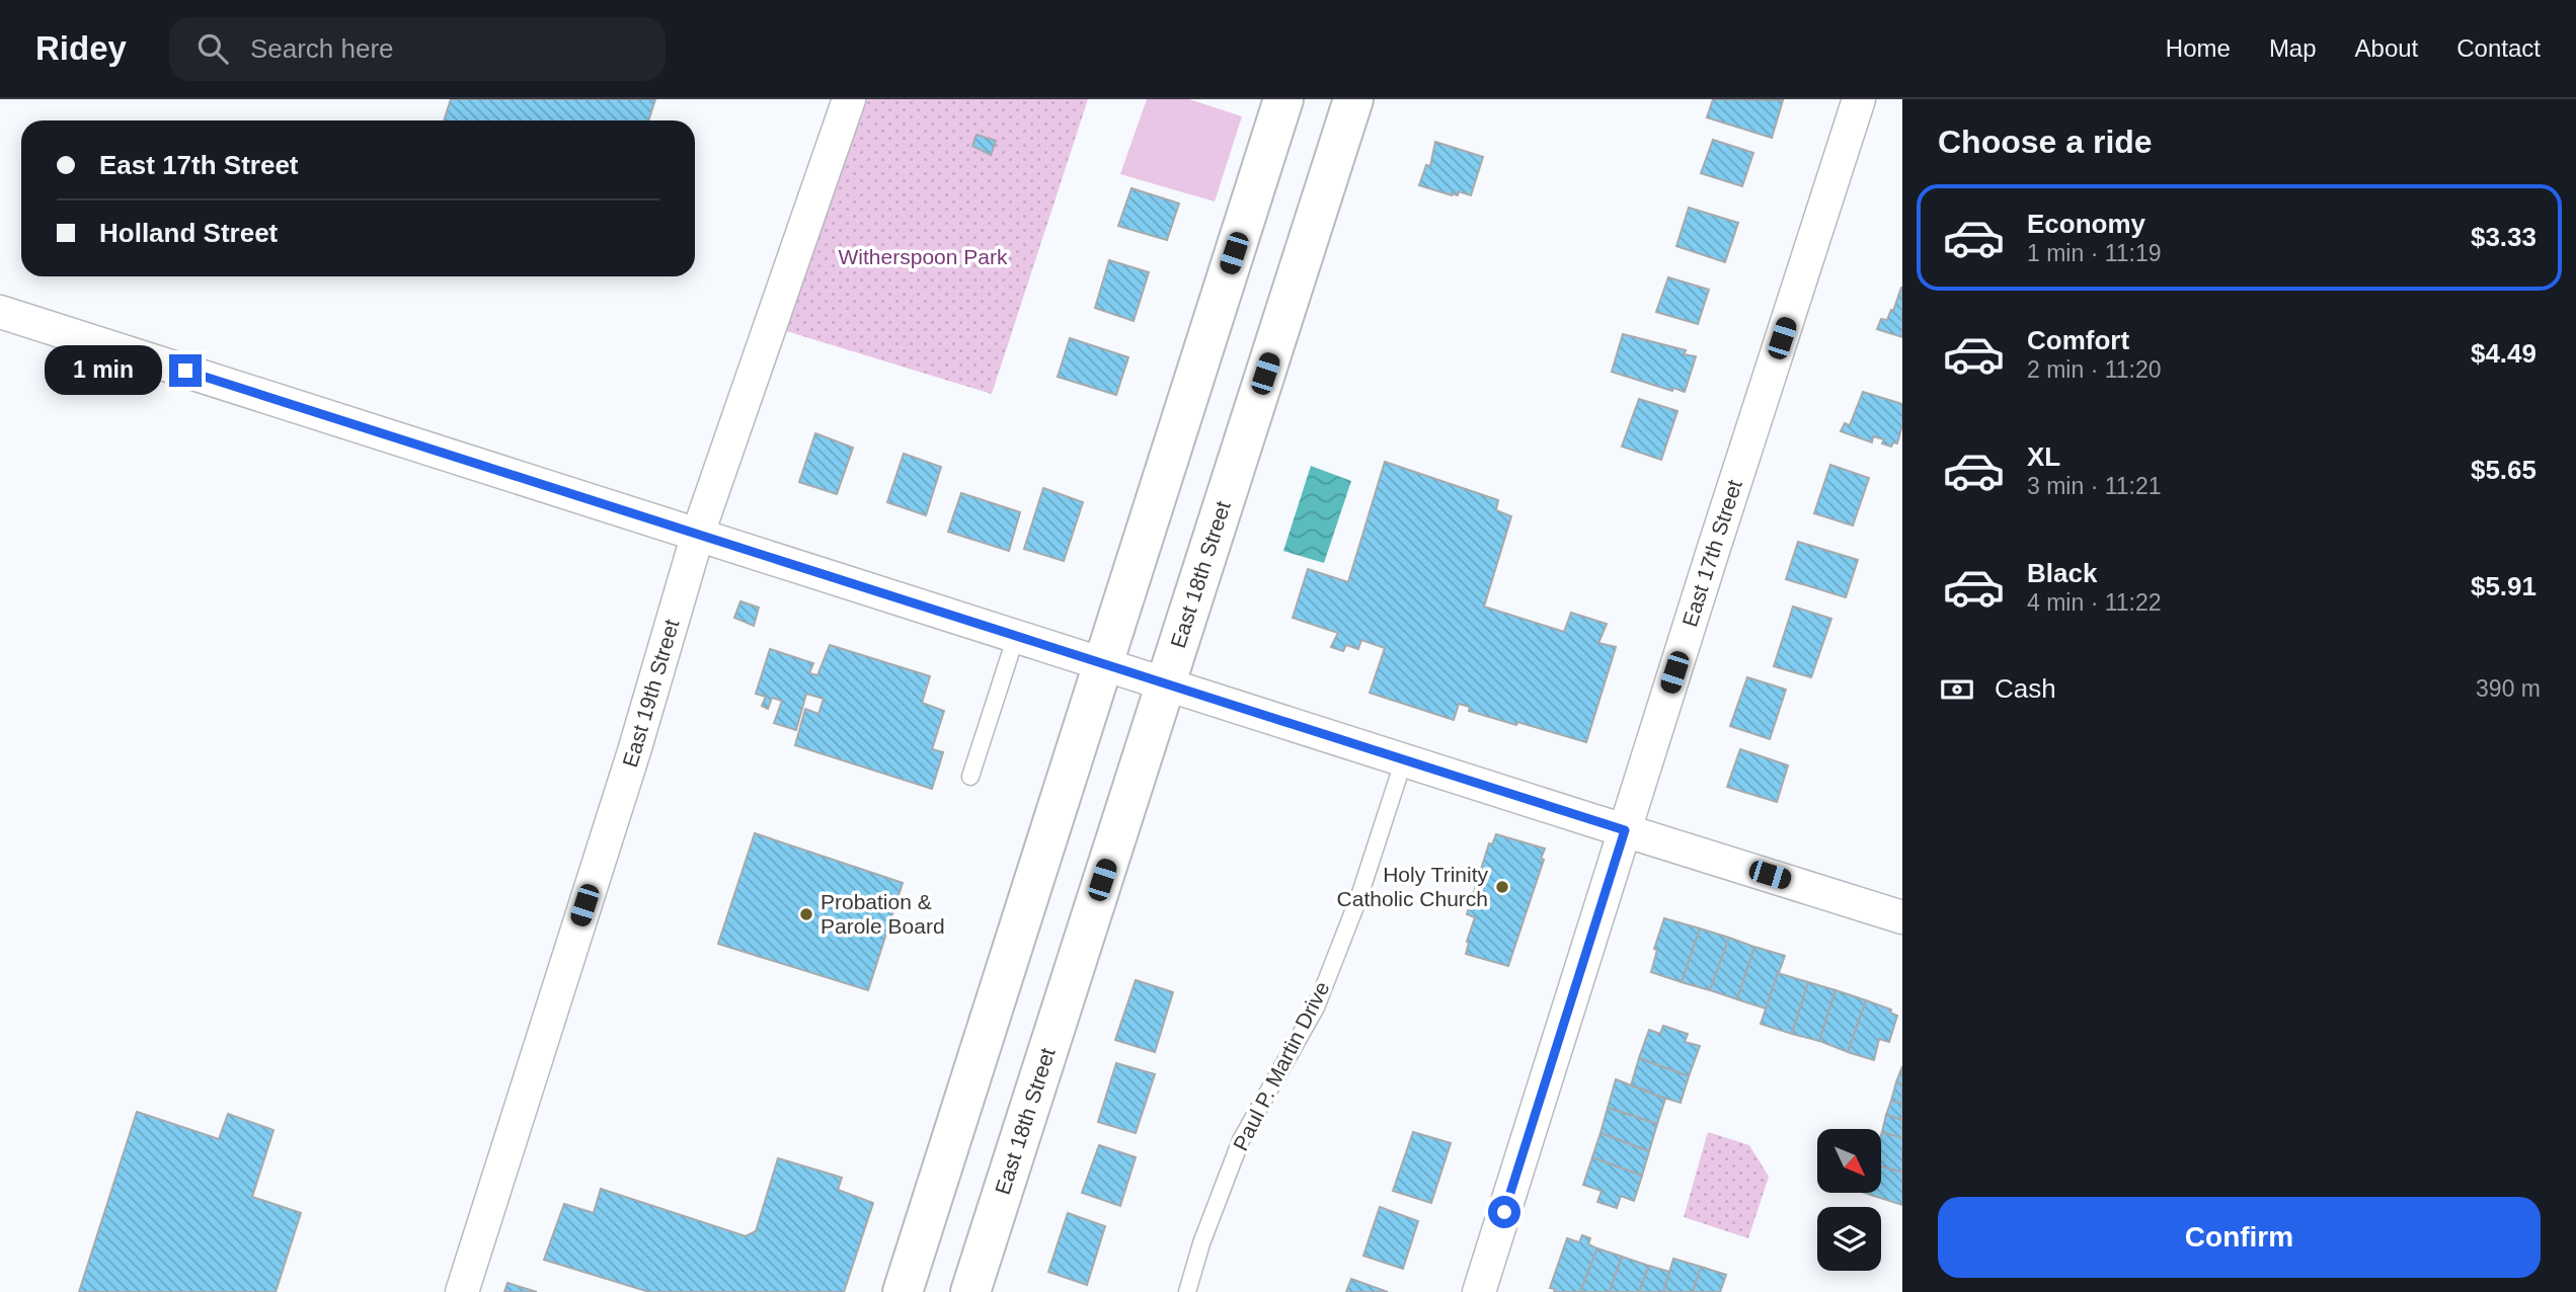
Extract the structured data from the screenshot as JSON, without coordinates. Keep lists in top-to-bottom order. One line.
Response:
{"streets":{"main road":["East 18th Street"],"street":["East 17th Street","East 19th Street"],"lane":["Paul P. Martin Drive"]},"parks":["Witherspoon Park"],"places":["Holy Trinity Catholic Church","Probation & Parole Board"],"north":"bottom right","page":{"header":"Ridey","search":"Search here","nav":["Home","Map","About","Contact"],"heading":"Choose a ride","banner":["East 17th Street","Holland Street"],"list":[{"name":"Economy","note":"1 min · 11:19","value":"$3.33"},{"name":"Comfort","note":"2 min · 11:20","value":"$4.49"},{"name":"XL","note":"3 min · 11:21","value":"$5.65"},{"name":"Black","note":"4 min · 11:22","value":"$5.91"}],"bubble":"1 min","pay":["Cash","390 m"],"buttons":"Confirm"}}
